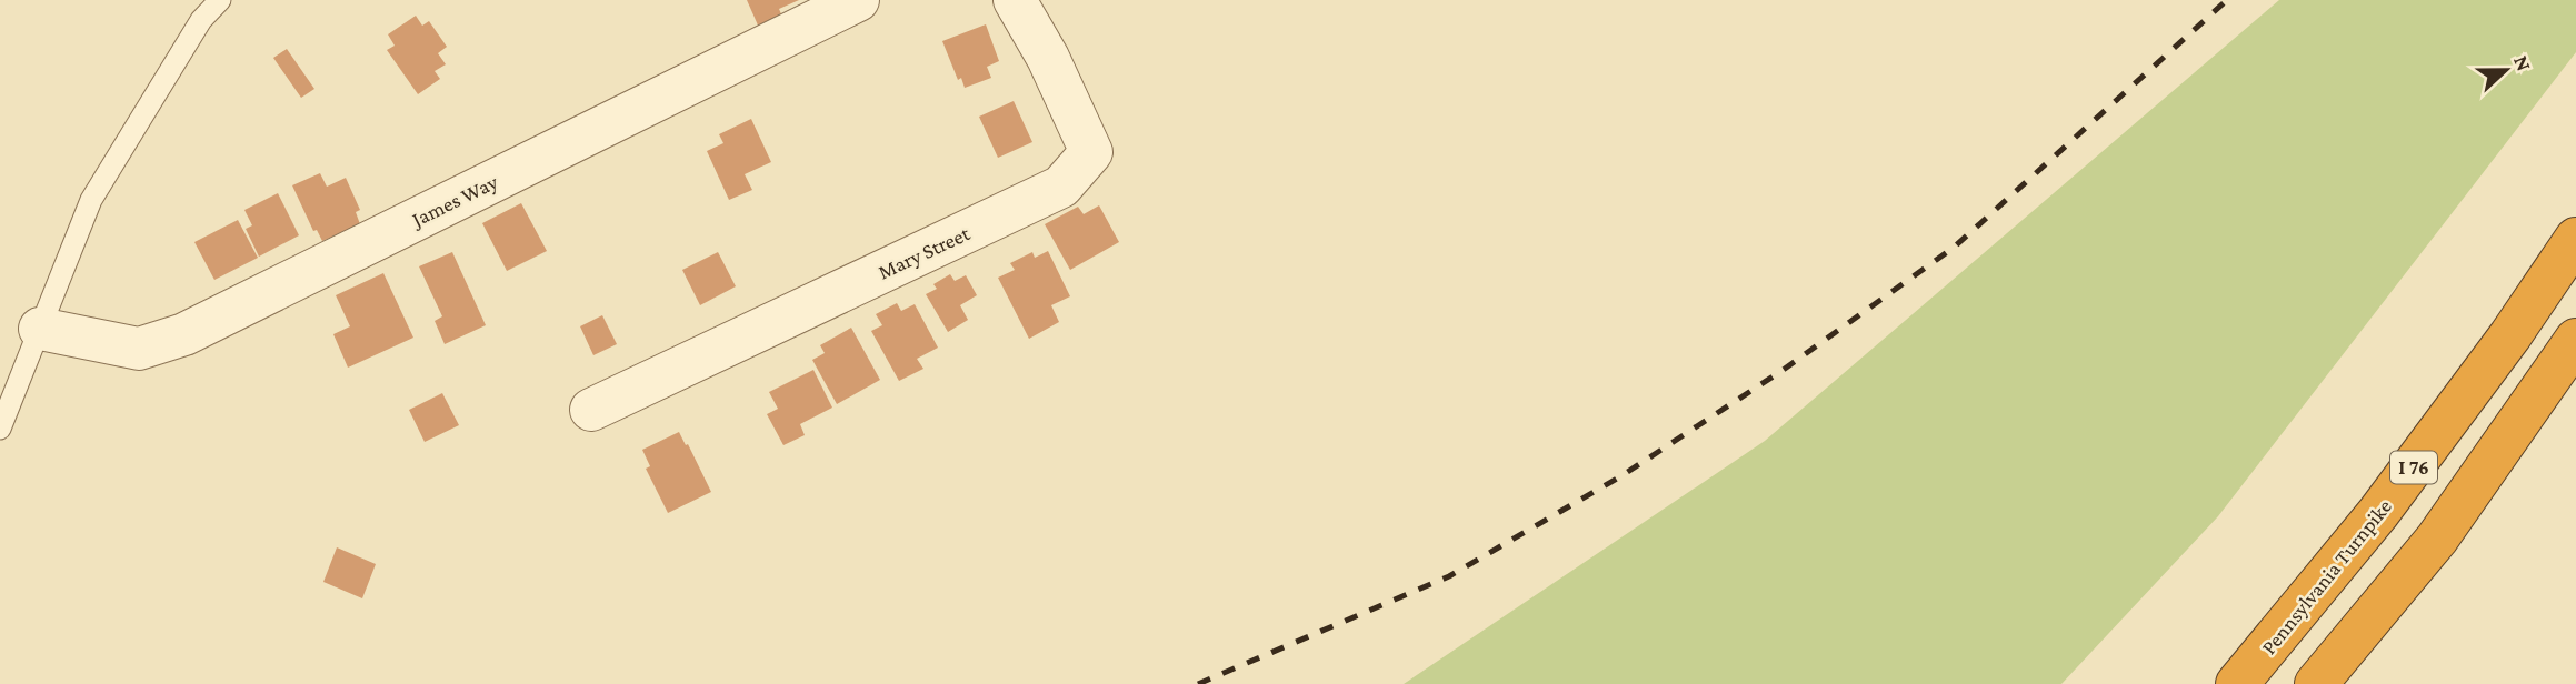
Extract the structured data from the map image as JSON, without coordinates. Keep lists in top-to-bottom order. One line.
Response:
{"streets":{"highway":["I 76","Pennsylvania Turnpike"],"street":["James Way","Mary Street"]},"north":"right"}
